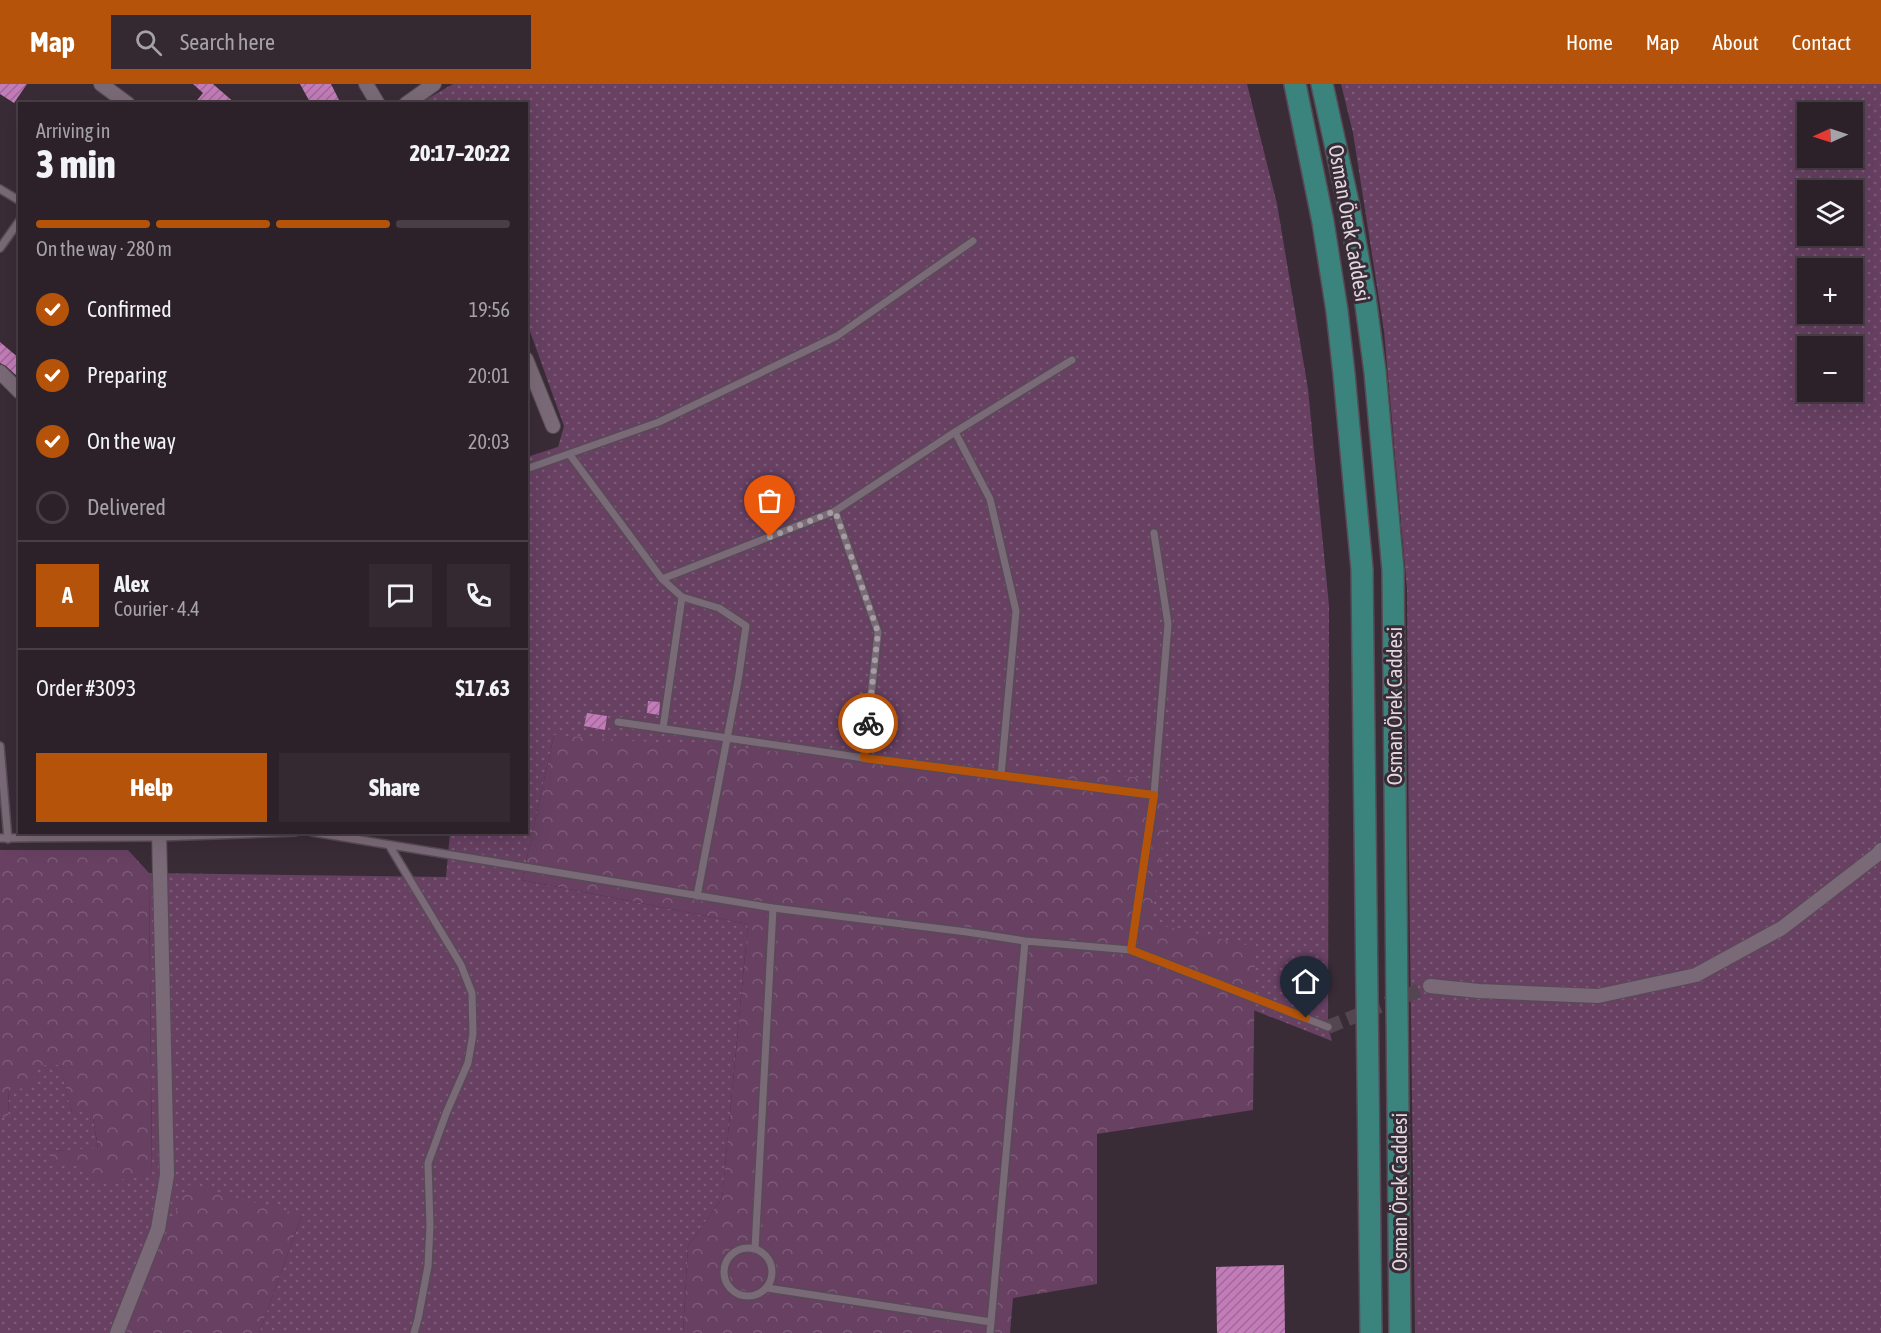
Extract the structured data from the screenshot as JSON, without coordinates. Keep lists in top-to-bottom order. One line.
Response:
{"streets":{"main road":["Osman Örek Caddesi"]},"north":"left","page":{"header":"Map","search":"Search here","nav":["Home","Map","About","Contact"],"map_buttons":["+","−"],"heading":["3 min","Arriving in","20:17–20:22"],"panel":["Alex","Courier · 4.4","Order #3093","$17.63"],"bar":"On the way · 280 m","list":[["Confirmed","19:56"],["Preparing","20:01"],["On the way","20:03"],"Delivered"],"round":"A","buttons":["Help","Share"]}}
